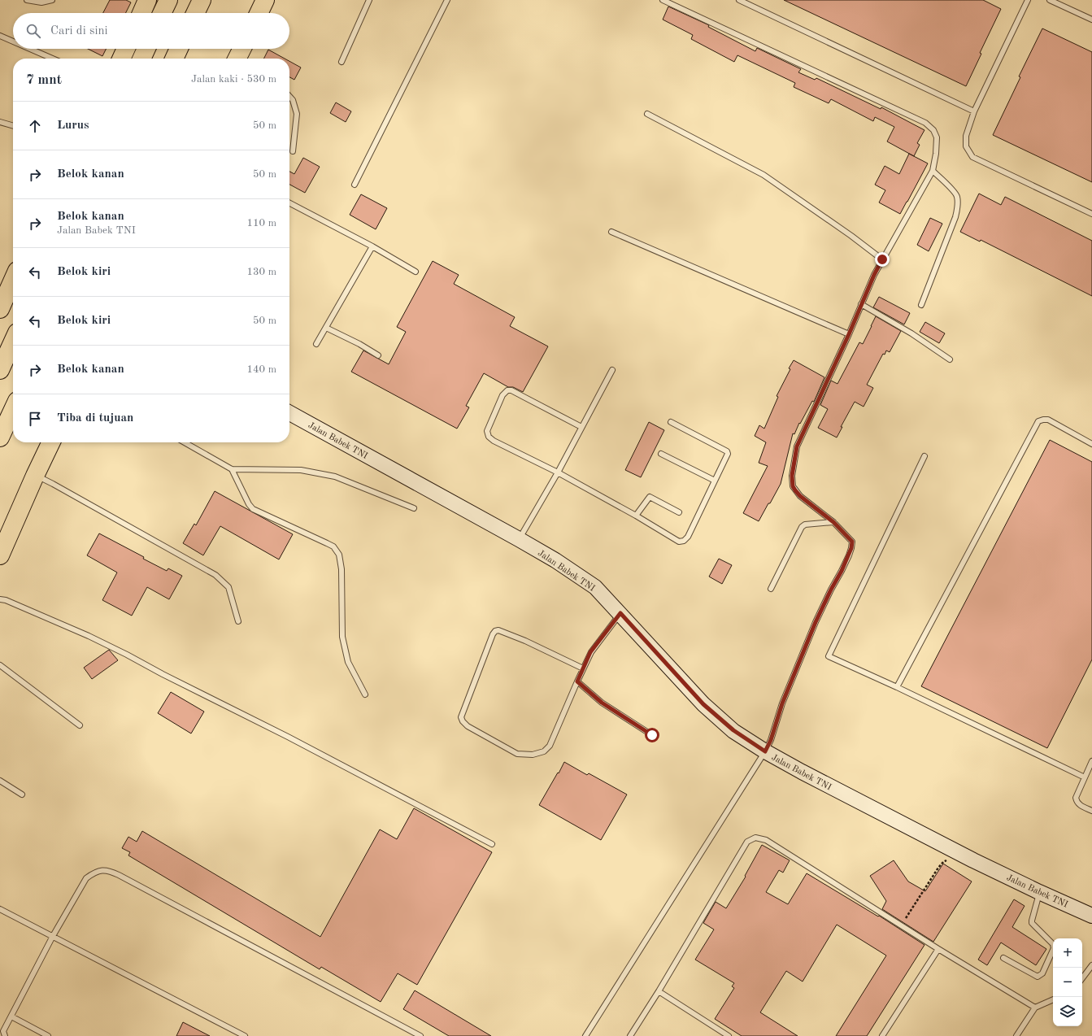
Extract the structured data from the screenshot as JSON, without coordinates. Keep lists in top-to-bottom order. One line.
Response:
{"streets":{"street":["Jalan Babek TNI"]},"page":{"search":"Cari di sini","heading":["7 mnt","Jalan kaki · 530 m"],"list":[["Lurus","50 m"],["Belok kanan","50 m"],["Belok kanan","Jalan Babek TNI","110 m"],["Belok kiri","130 m"],["Belok kiri","50 m"],["Belok kanan","140 m"],"Tiba di tujuan"],"map_buttons":["+","−"]}}
